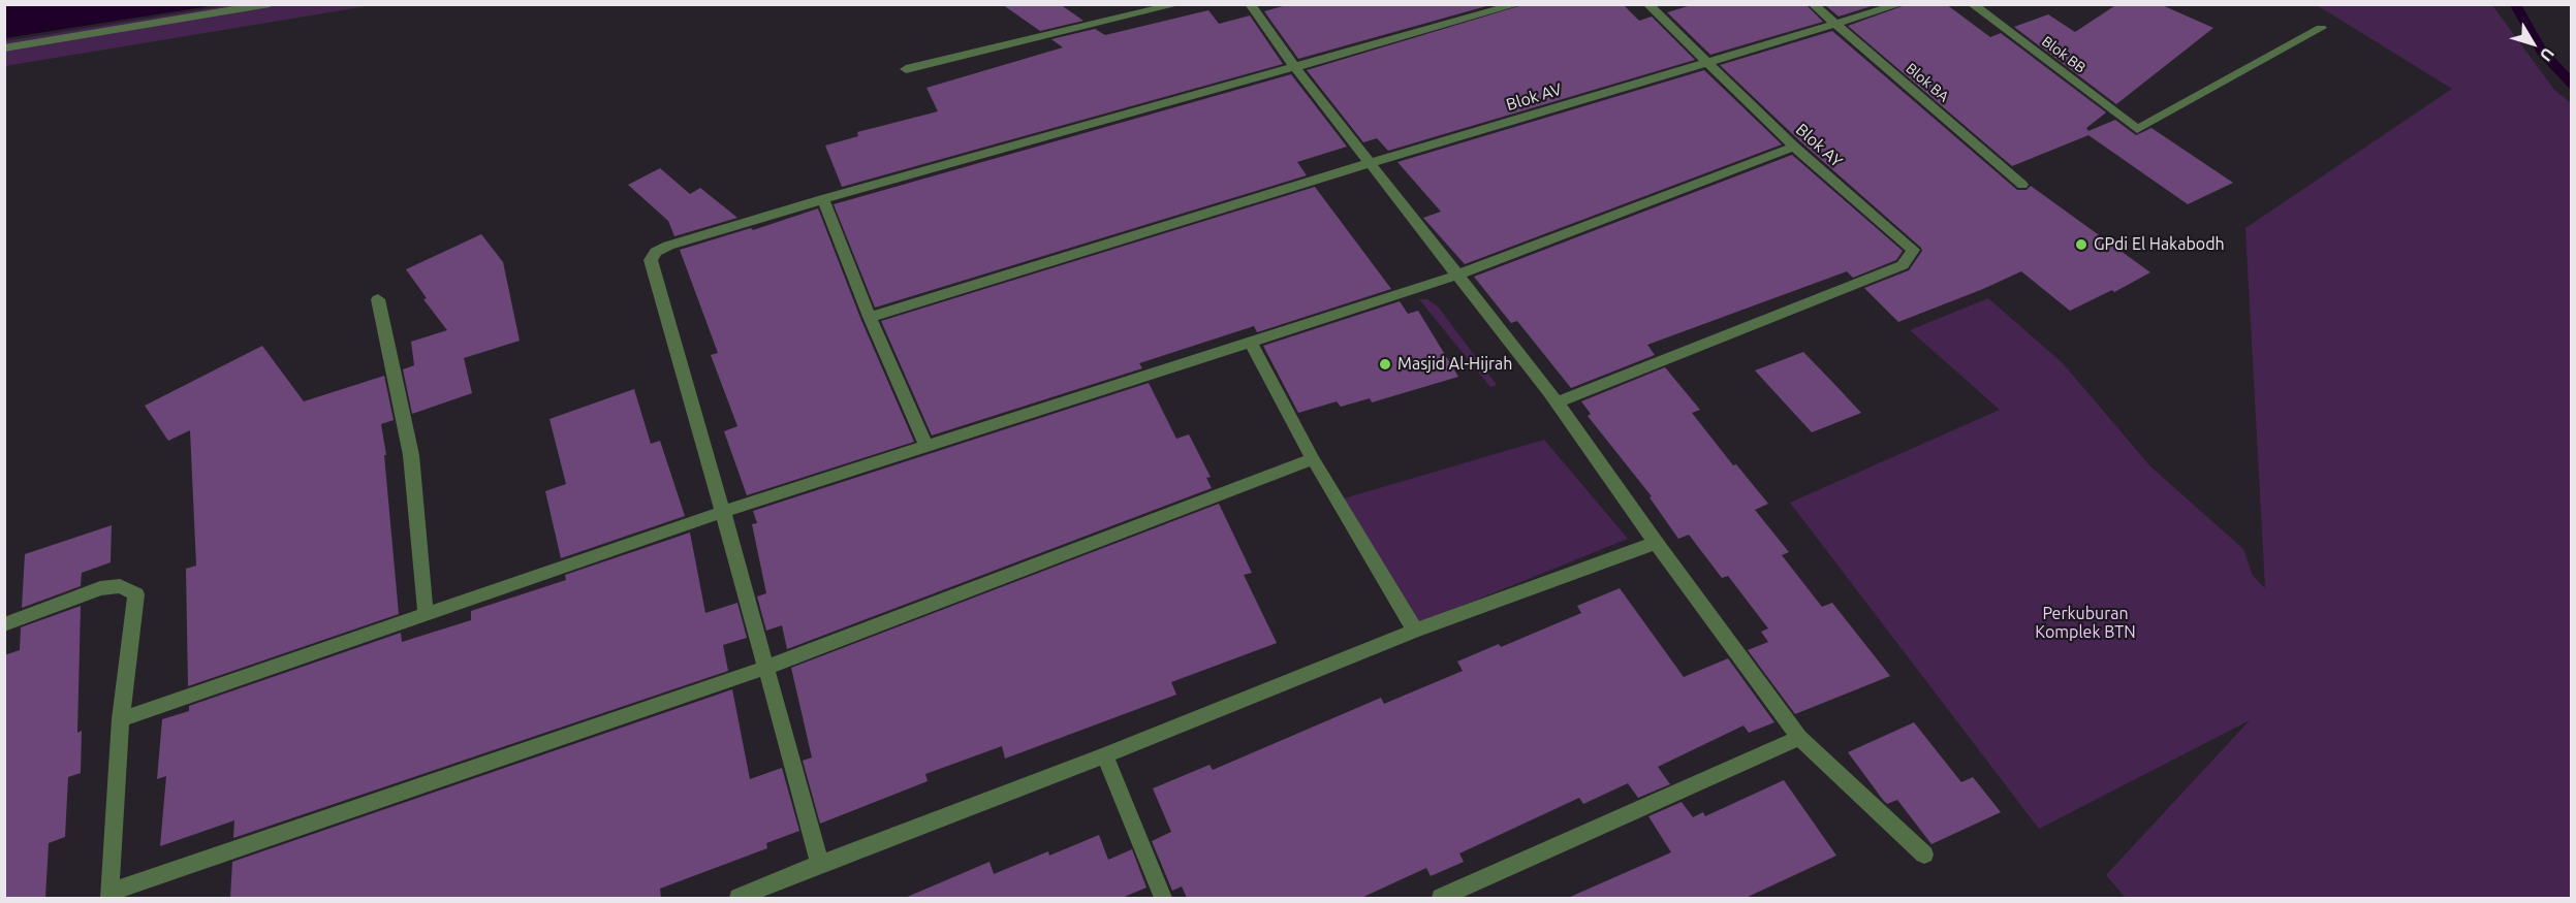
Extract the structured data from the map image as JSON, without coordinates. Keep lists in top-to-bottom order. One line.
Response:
{"streets":{"street":["Blok BB","Blok BA","Blok AV","Blok AY"]},"crossings":[["Blok BA","Blok AV"],["Blok AV","Blok AY"]],"parks":["Perkuburan Komplek BTN"],"places":["GPdi El Hakabodh","Masjid Al-Hijrah"],"north":"bottom right"}
